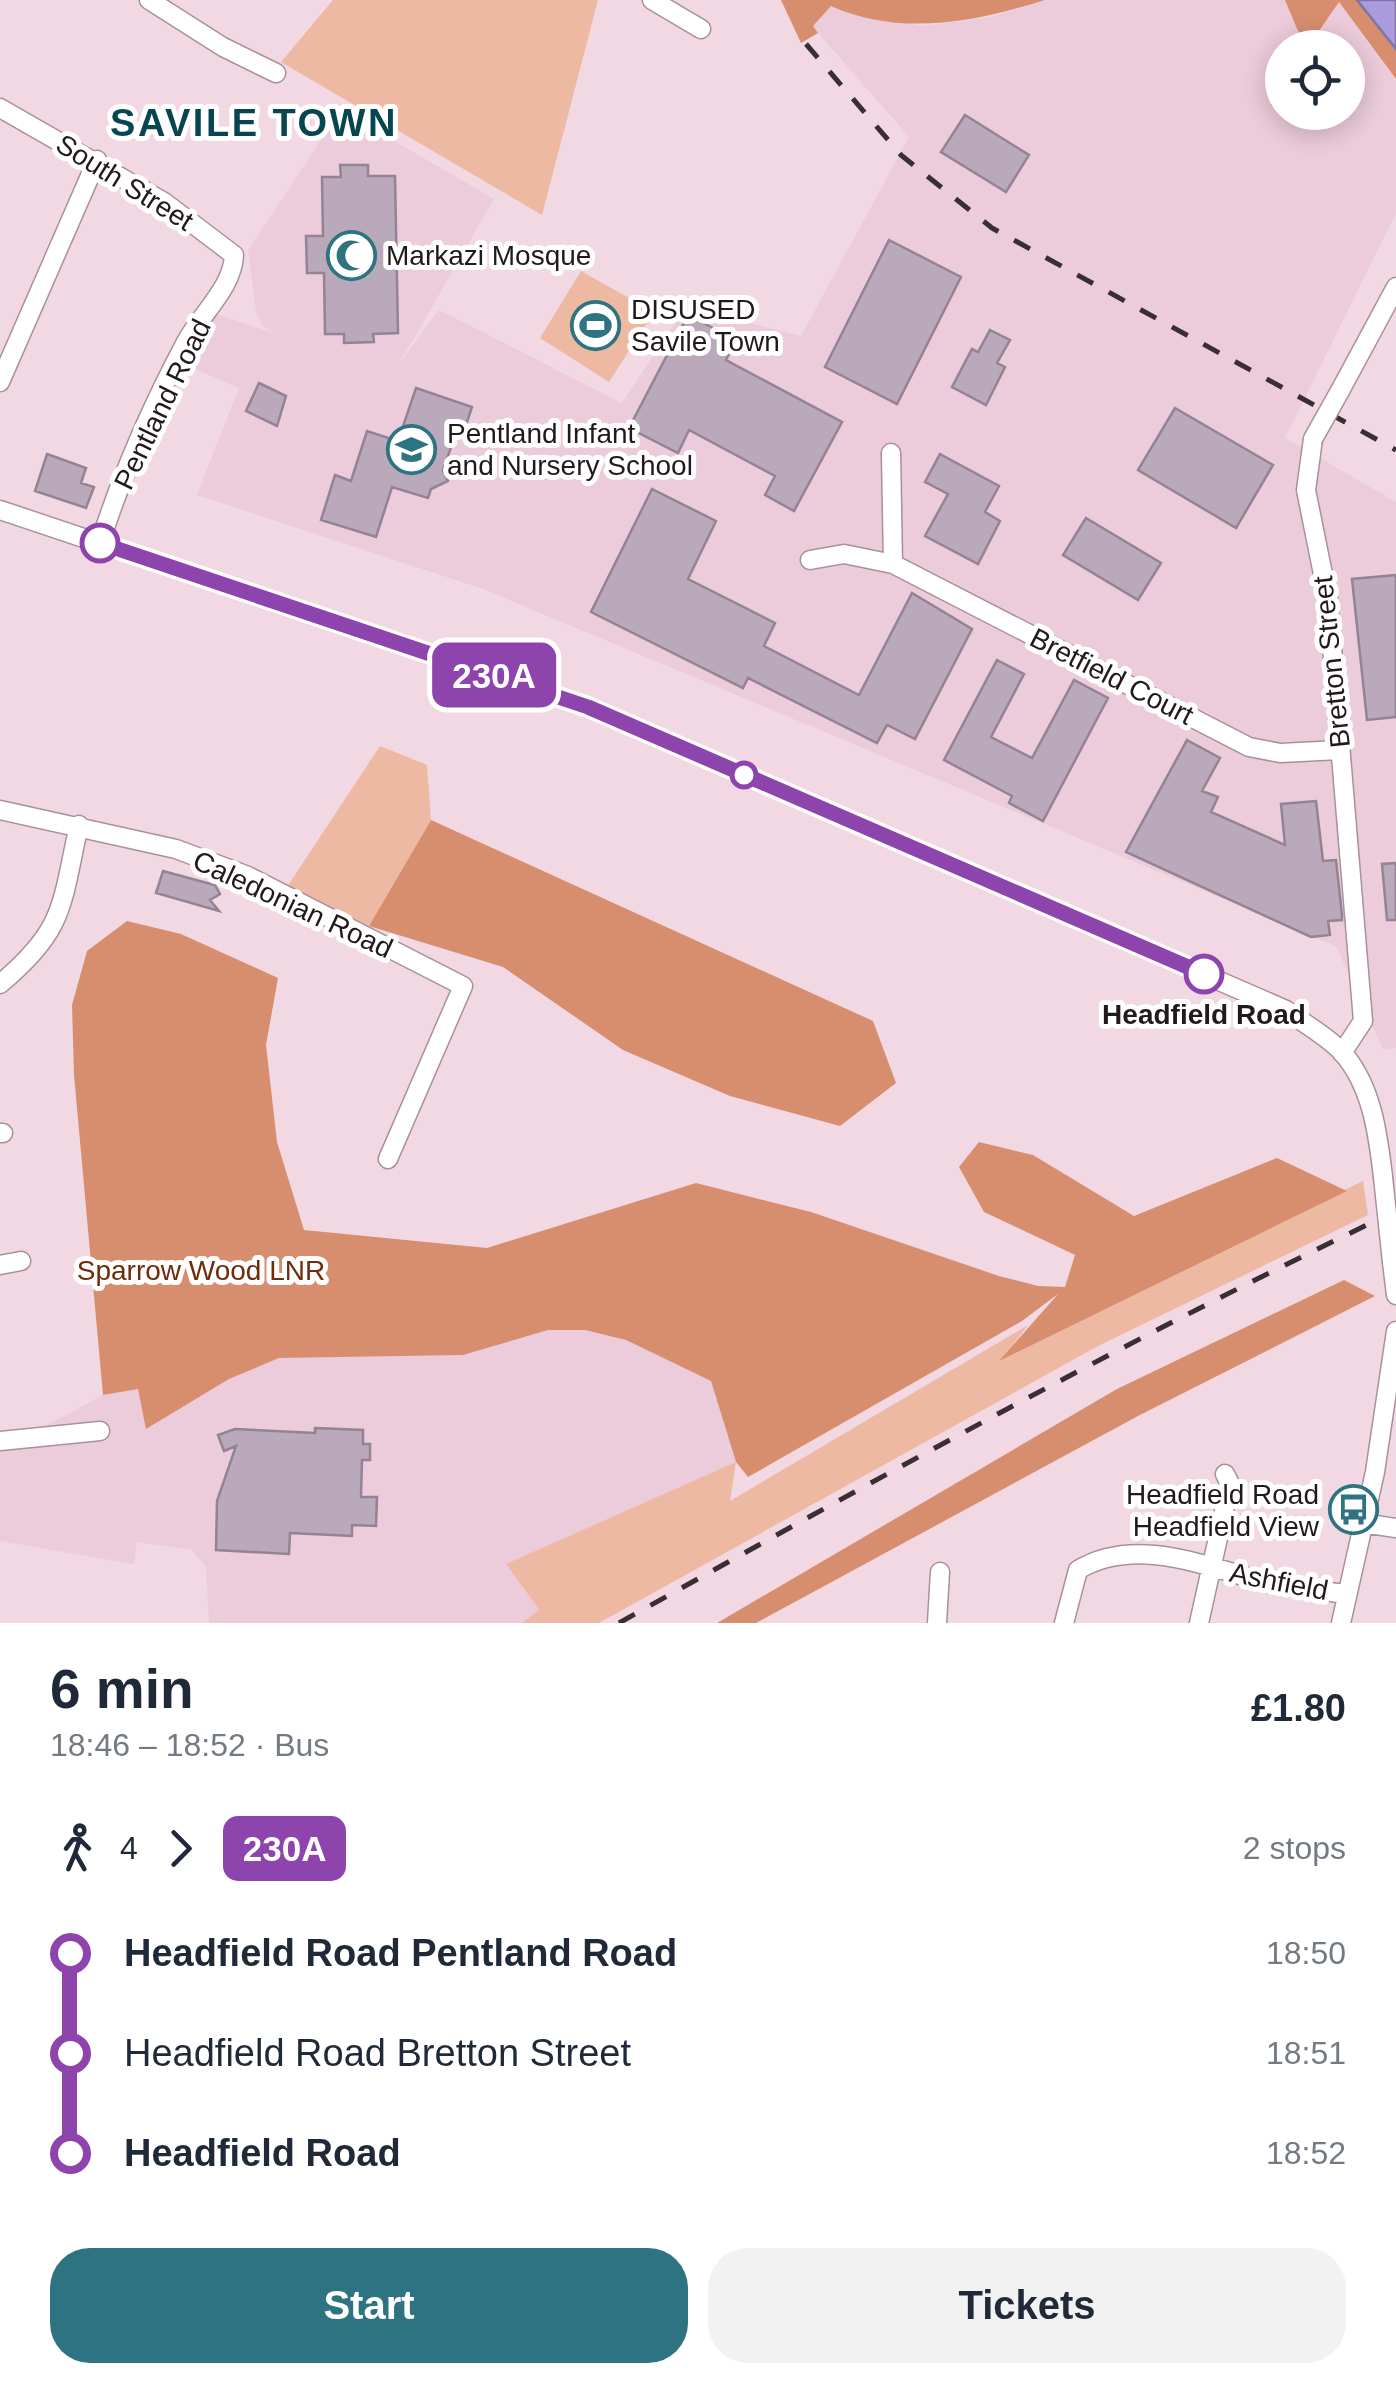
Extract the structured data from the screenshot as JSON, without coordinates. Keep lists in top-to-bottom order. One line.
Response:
{"streets":{"street":["South Street","Pentland Road","Bretton Street","Bretfield Court","Caledonian Road","Ashfield"]},"crossings":[["South Street","Pentland Road"],["Bretton Street","Bretfield Court"]],"districts":["SAVILE TOWN"],"parks":["Sparrow Wood LNR"],"places":{"mosque":["Markazi Mosque"],"sports":["DISUSED Savile Town"],"school or university":["Pentland Infant and Nursery School"],"other":["Headfield Road"],"bus stop":["Headfield Road Headfield View"]},"lines":["bus line 230A"],"page":{"on_map":"230A","heading":["6 min","18:46 – 18:52 · Bus","£1.80"],"legs":["4","230A","2 stops"],"list":[{"name":"Headfield Road Pentland Road","value":"18:50"},{"name":"Headfield Road Bretton Street","value":"18:51"},{"name":"Headfield Road","value":"18:52"}],"buttons":["Start","Tickets"]}}
